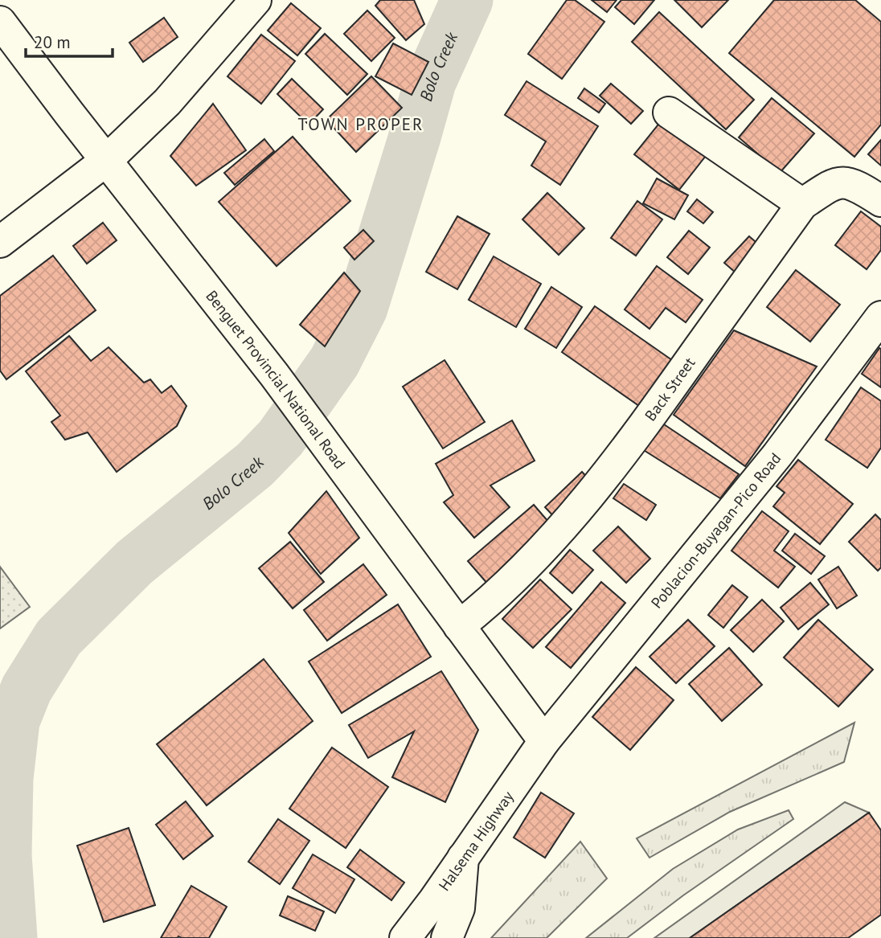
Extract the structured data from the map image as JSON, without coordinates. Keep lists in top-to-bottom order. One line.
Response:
{"streets":{"main road":["Benguet Provincial National Road","Back Street","Poblacion-Buyagan-Pico Road","Halsema Highway"]},"crossings":[["Benguet Provincial National Road","Back Street"],["Benguet Provincial National Road","Poblacion-Buyagan-Pico Road"],["Benguet Provincial National Road","Halsema Highway"],["Poblacion-Buyagan-Pico Road","Halsema Highway"]],"districts":["TOWN PROPER"],"water":["Bolo Creek"],"scale_bar":"20 m"}
